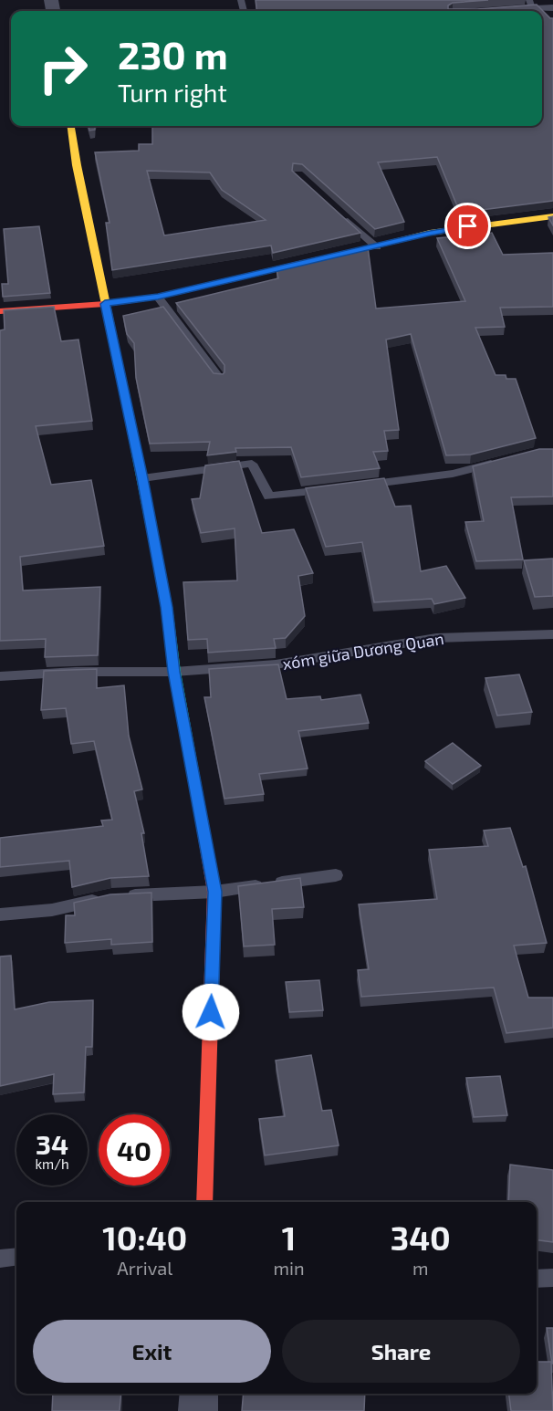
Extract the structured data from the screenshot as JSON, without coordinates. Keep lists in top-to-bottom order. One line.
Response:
{"streets":{"lane":["xóm giữa Dương Quan"]},"page":{"turn":["230 m","Turn right"],"speed":"34 km/h","limit":"40","eta":["10:40","Arrival","1","min","340","m"],"buttons":["Exit","Share"]}}
